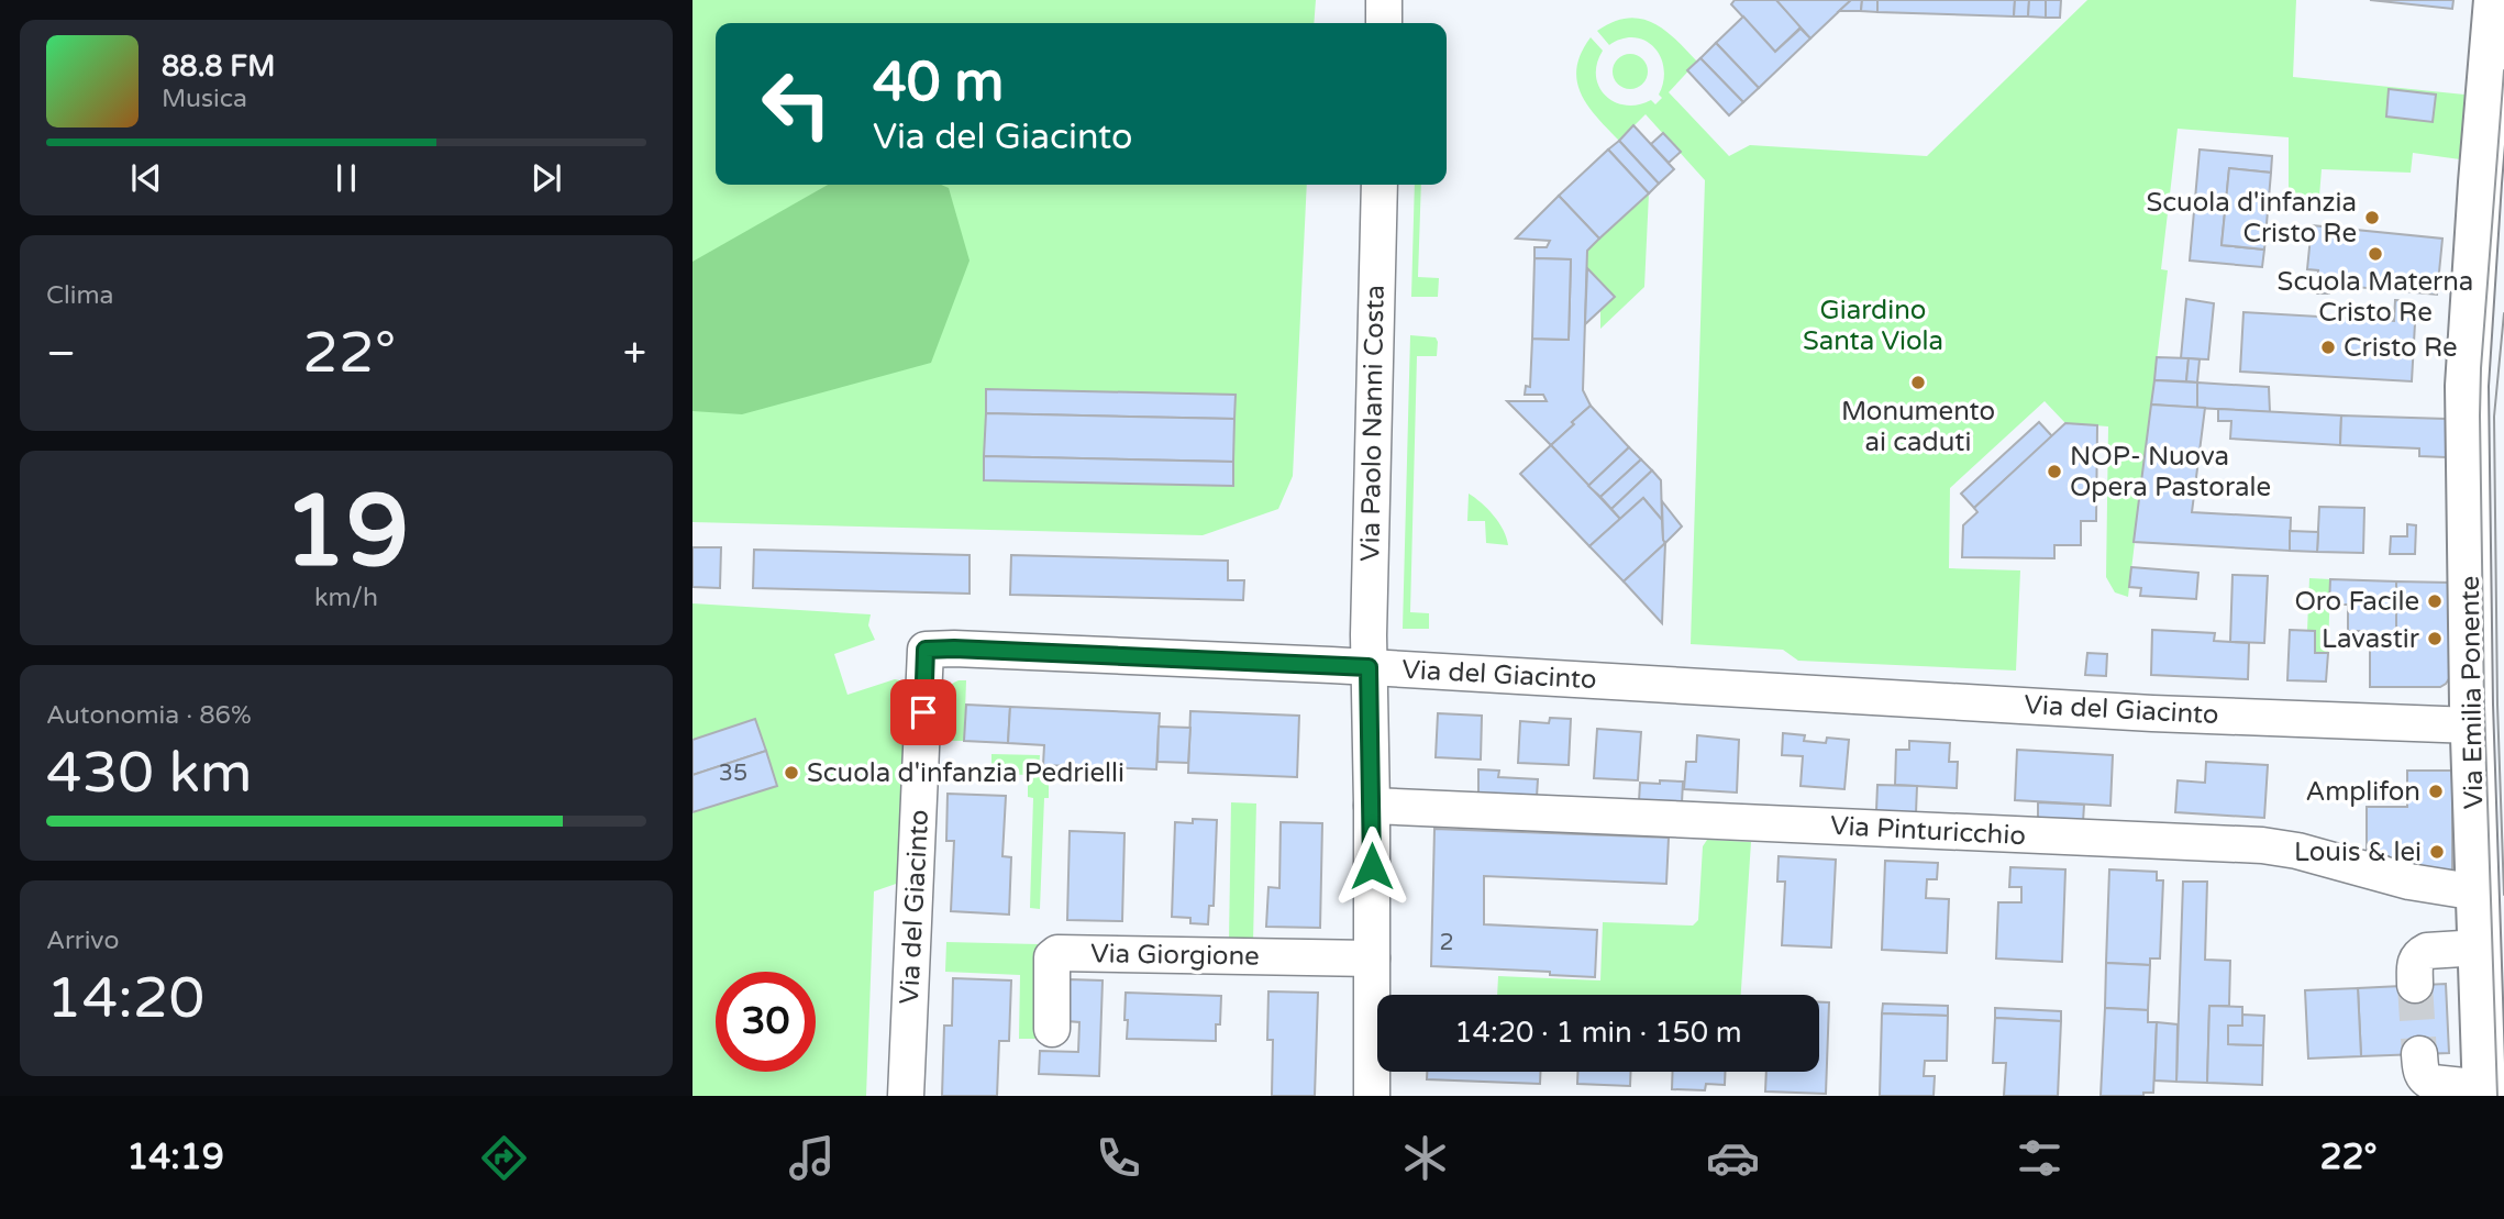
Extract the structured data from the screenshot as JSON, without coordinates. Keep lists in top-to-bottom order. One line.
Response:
{"streets":{"main road":["Via Emilia Ponente"],"street":["Via Paolo Nanni Costa","Via del Giacinto","Via Pinturicchio","Via Giorgione"]},"crossings":[["Via Paolo Nanni Costa","Via del Giacinto"],["Via del Giacinto","Via Emilia Ponente"],["Via Emilia Ponente","Via Pinturicchio"]],"parks":["Giardino Santa Viola"],"places":["Scuola d'infanzia Cristo Re","Scuola Materna Cristo Re","Cristo Re","Monumento ai caduti","NOP- Nuova Opera Pastorale","Oro Facile","Lavastir","Scuola d'infanzia Pedrielli","Amplifon","Louis & lei"],"house_numbers":["35","2"],"page":{"turn":["40 m","Via del Giacinto"],"song":["88.8 FM","Musica"],"tile":["Clima",["19","km/h"],["Autonomia · 86%","430 km"],["Arrivo","14:20"]],"heat":["−","22°","+"],"limit":"30","trip":"14:20 · 1 min · 150 m","tabs":["14:19","22°"]}}
